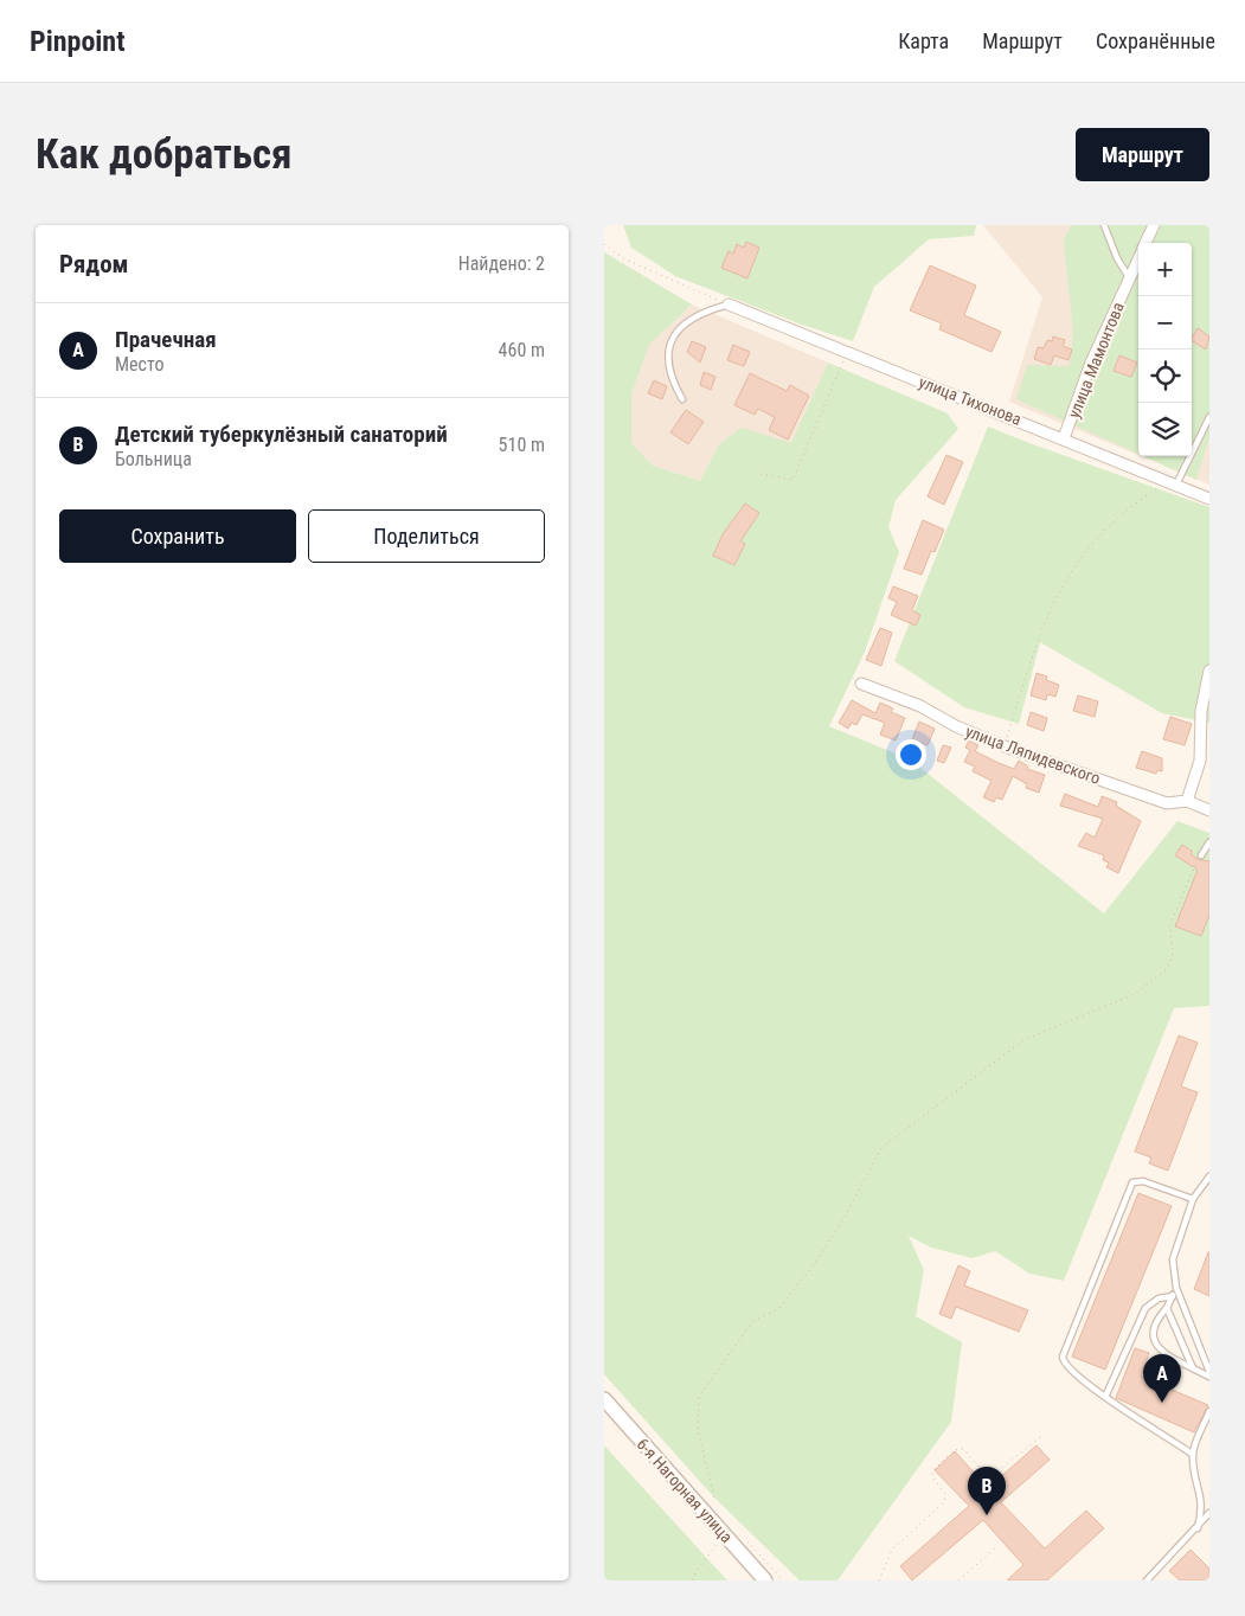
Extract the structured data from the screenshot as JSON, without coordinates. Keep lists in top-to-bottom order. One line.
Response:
{"streets":{"street":["улица Мамонтова","улица Тихонова","улица Ляпидевского","6-я Нагорная улица"]},"crossings":[["улица Мамонтова","улица Тихонова"]],"page":{"header":"Pinpoint","nav":["Карта","Маршрут","Сохранённые"],"buttons":["Маршрут",["Сохранить","Поделиться"]],"title":"Как добраться","heading":["Рядом","Найдено: 2"],"map_buttons":["+","−"],"list":[{"mark":"A","name":"Прачечная","note":"Место","value":"460 m"},{"mark":"B","name":"Детский туберкулёзный санаторий","note":"Больница","value":"510 m"}],"pins":["A","B"]}}
